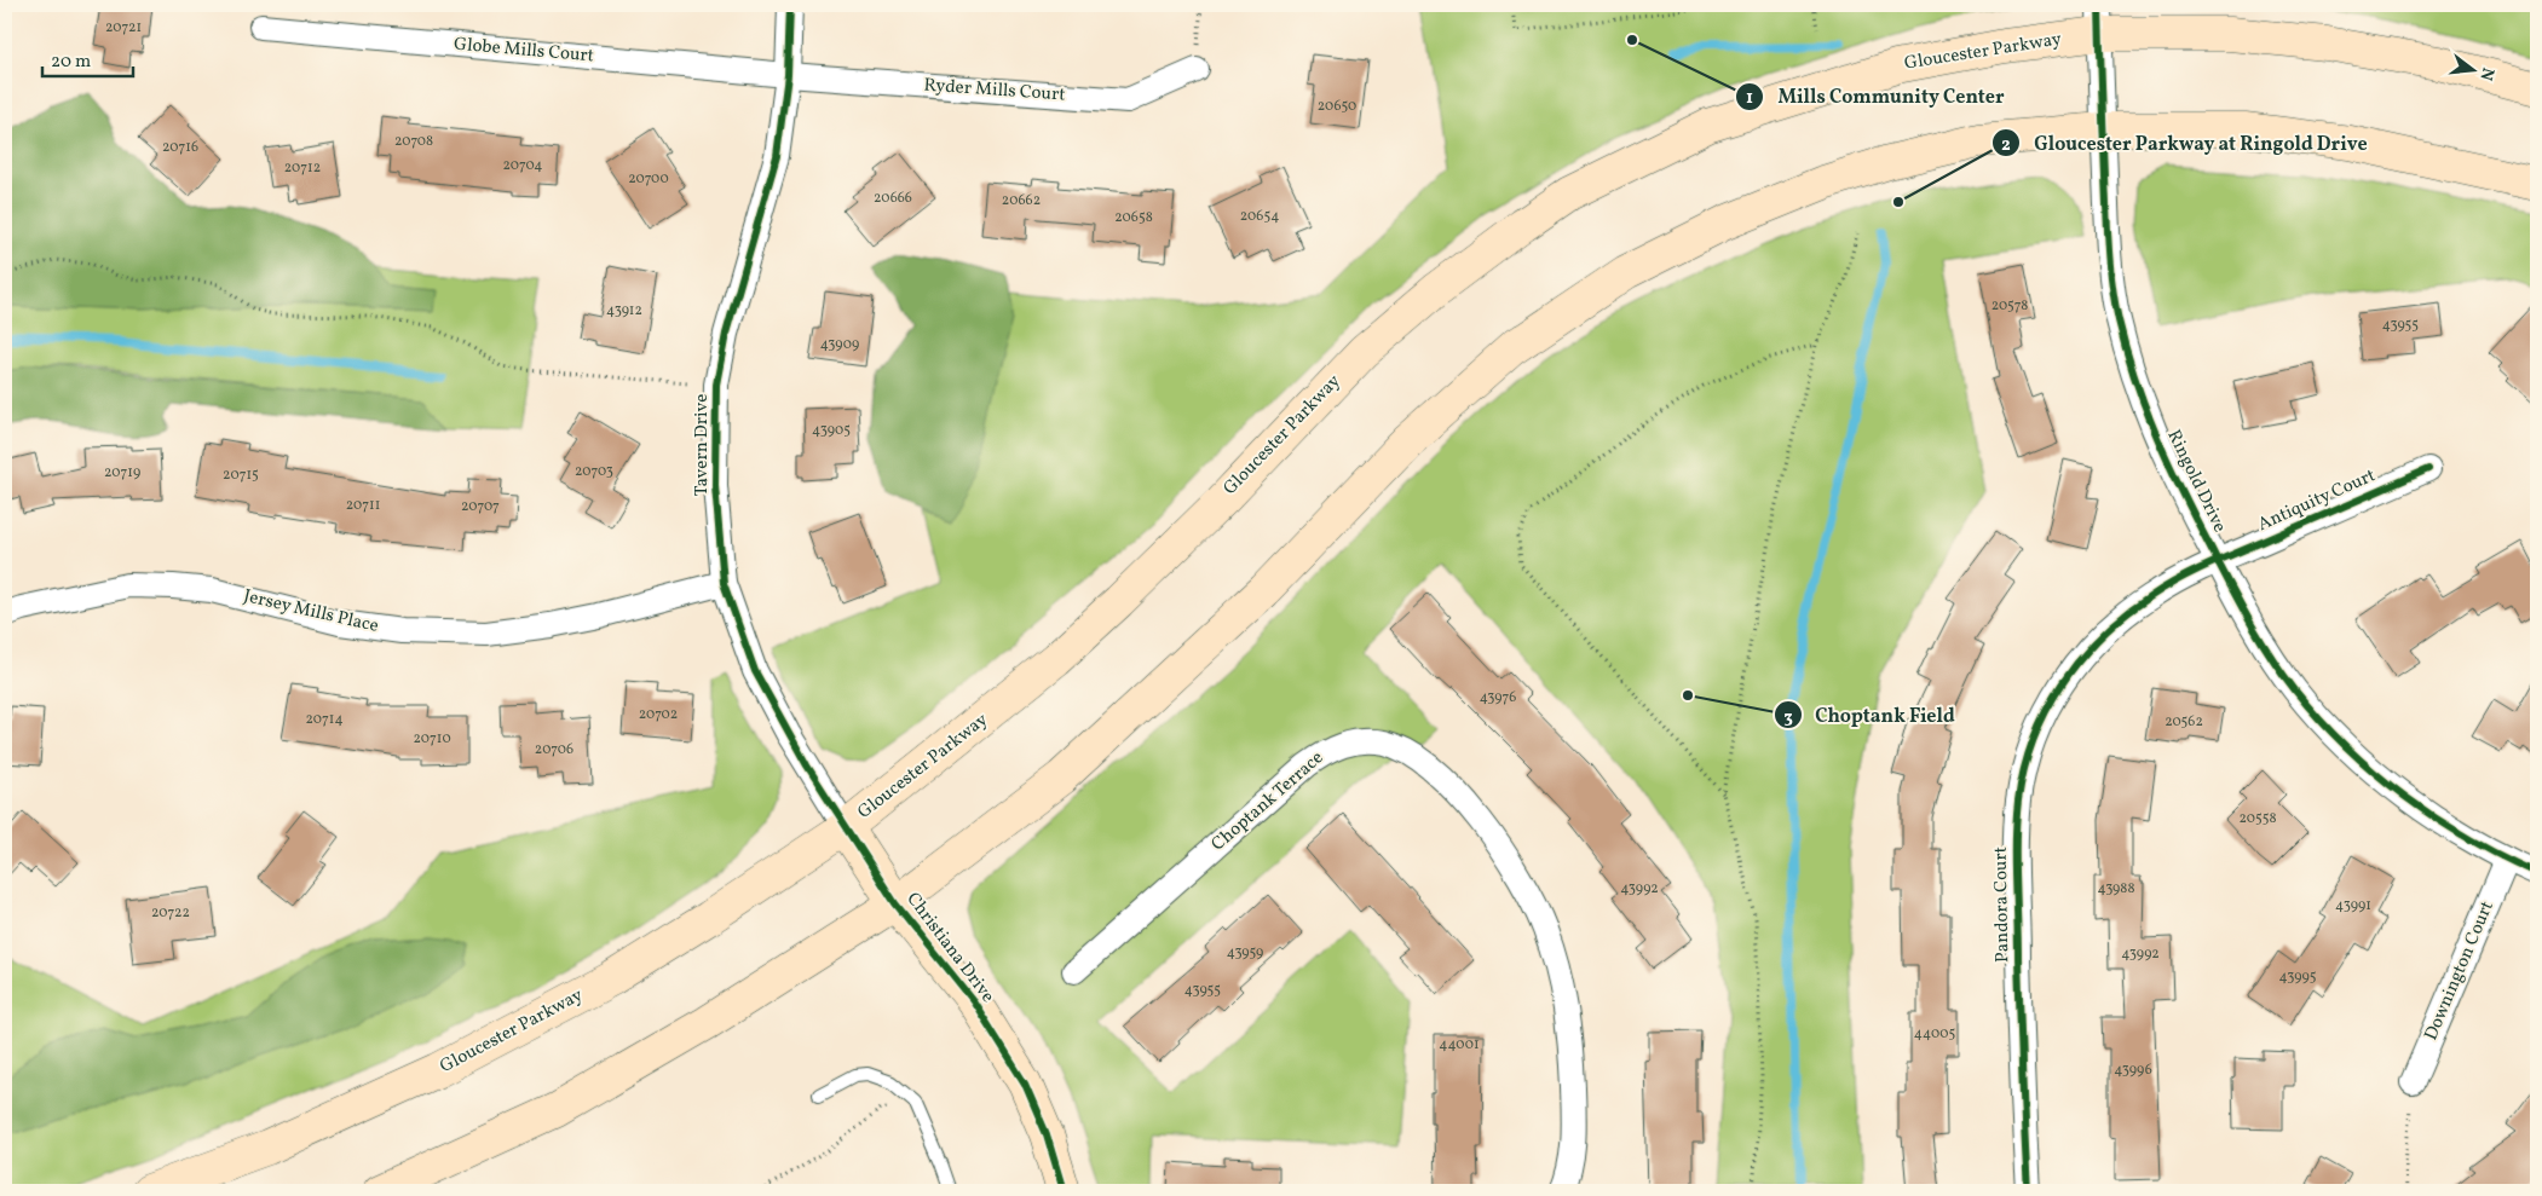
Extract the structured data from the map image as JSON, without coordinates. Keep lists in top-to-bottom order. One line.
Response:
{"streets":{"main road":["Gloucester Parkway","Christiana Drive"],"street":["Globe Mills Court","Ryder Mills Court","Tavern Drive","Ringold Drive","Antiquity Court","Jersey Mills Place","Choptank Terrace","Pandora Court","Downington Court"]},"crossings":[["Globe Mills Court","Ryder Mills Court"],["Globe Mills Court","Tavern Drive"],["Gloucester Parkway","Tavern Drive"],["Gloucester Parkway","Ringold Drive"],["Gloucester Parkway","Christiana Drive"],["Ryder Mills Court","Tavern Drive"],["Tavern Drive","Jersey Mills Place"],["Tavern Drive","Christiana Drive"],["Ringold Drive","Antiquity Court"],["Ringold Drive","Pandora Court"],["Ringold Drive","Downington Court"],["Antiquity Court","Pandora Court"]],"places":["Mills Community Center","Gloucester Parkway at Ringold Drive","Choptank Field"],"house_numbers":["20721","20650","20708","20716","20704","20712","20700","20666","20662","20654","20658","20578","43912","43955","43909","43905","20703","20719","20715","20711","20707","43976","20702","20714","20562","20710","20706","20558","43992","43988","43991","20722","43959","43992","43995","43955","44005","44001","43996"],"scale_bar":"20 m","north":"right"}
